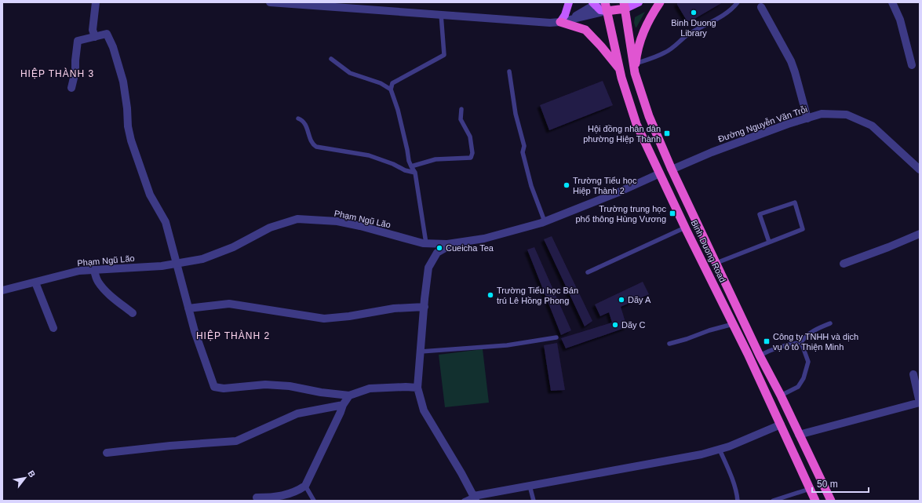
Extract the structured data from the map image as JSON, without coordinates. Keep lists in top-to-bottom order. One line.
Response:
{"streets":{"highway":["Binh Duong Road"],"street":["Đường Nguyễn Văn Trỗi","Phạm Ngũ Lão"]},"crossings":[["Đường Nguyễn Văn Trỗi","Binh Duong Road"],["Phạm Ngũ Lão","Binh Duong Road"]],"districts":["HIỆP THÀNH 3","HIỆP THÀNH 2"],"places":{"other":["Binh Duong Library","Trường Tiểu học Hiệp Thành 2","Cueicha Tea","Trường Tiểu học Bán trú Lê Hồng Phong","Dãy A","Dãy C"],"transit":["Hội đồng nhân dân phường Hiệp Thành","Trường trung học phổ thông Hùng Vương","Công ty TNHH và dịch vụ ô tô Thiện Minh"]},"scale_bar":"50 m","north":"top right"}
